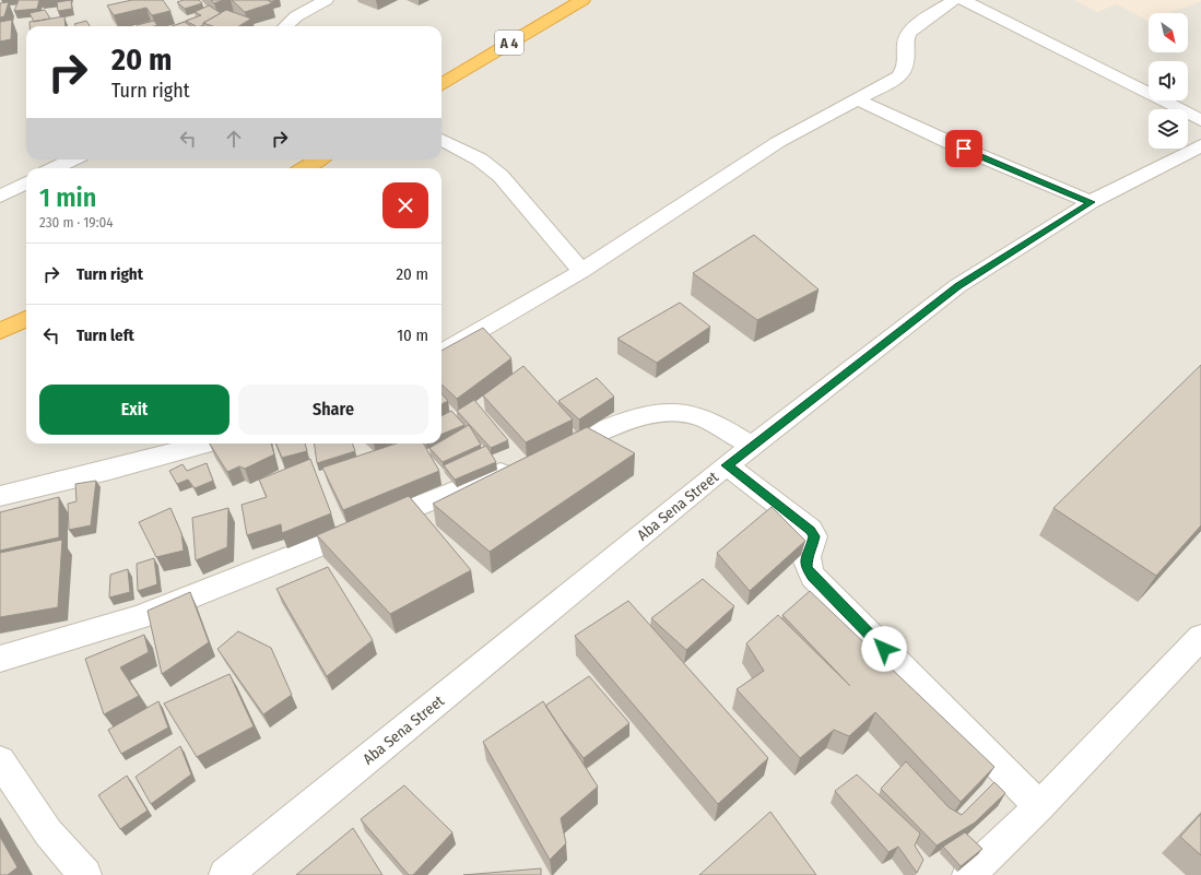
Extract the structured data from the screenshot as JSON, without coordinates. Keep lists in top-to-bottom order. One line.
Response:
{"streets":{"highway":["A 4"],"street":["Aba Sena Street"]},"north":"bottom right","page":{"turn":["20 m","Turn right"],"heading":["1 min","230 m · 19:04"],"list":[{"name":"Turn right","value":"20 m"},{"name":"Turn left","value":"10 m"}],"buttons":["Exit","Share"]}}
